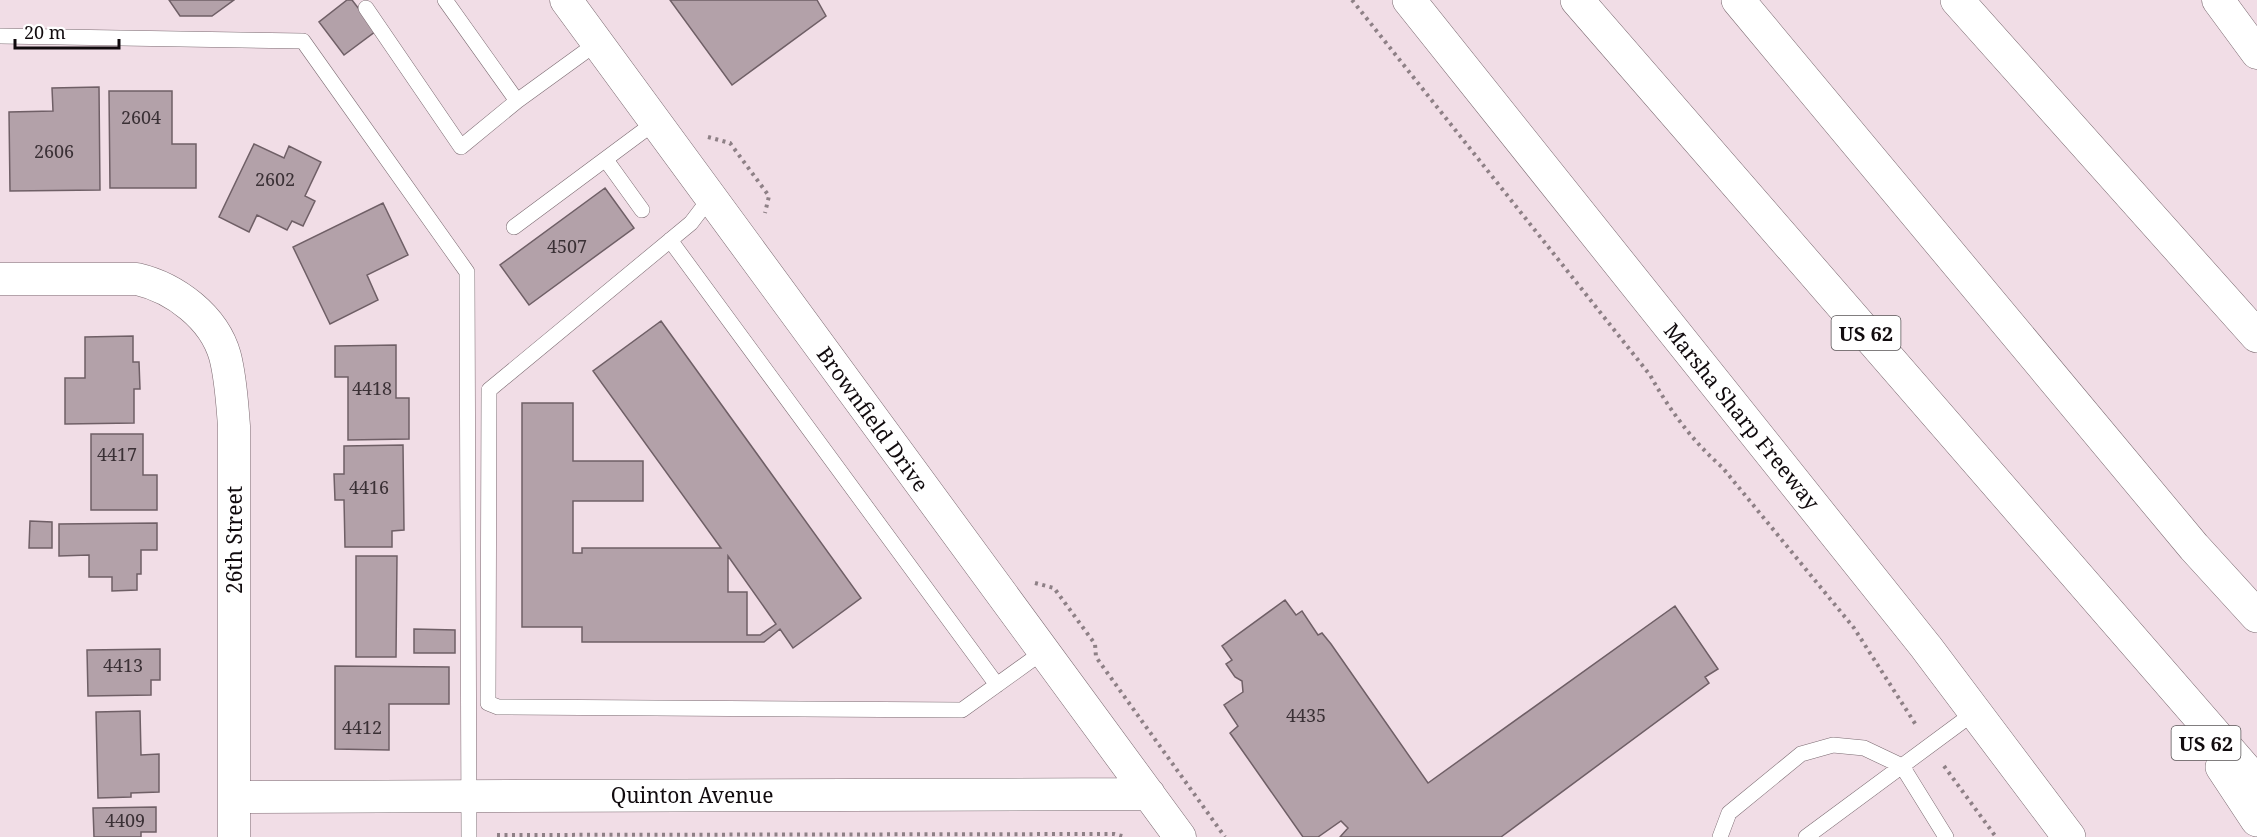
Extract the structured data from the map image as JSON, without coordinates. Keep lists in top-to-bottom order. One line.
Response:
{"streets":{"main road":["US 62","Marsha Sharp Freeway"],"street":["Brownfield Drive","26th Street","Quinton Avenue"]},"crossings":[["Brownfield Drive","Quinton Avenue"],["26th Street","Quinton Avenue"]],"house_numbers":["2604","2606","2602","4507","4418","4417","4416","4413","4435","4412","4409"],"scale_bar":"20 m"}
